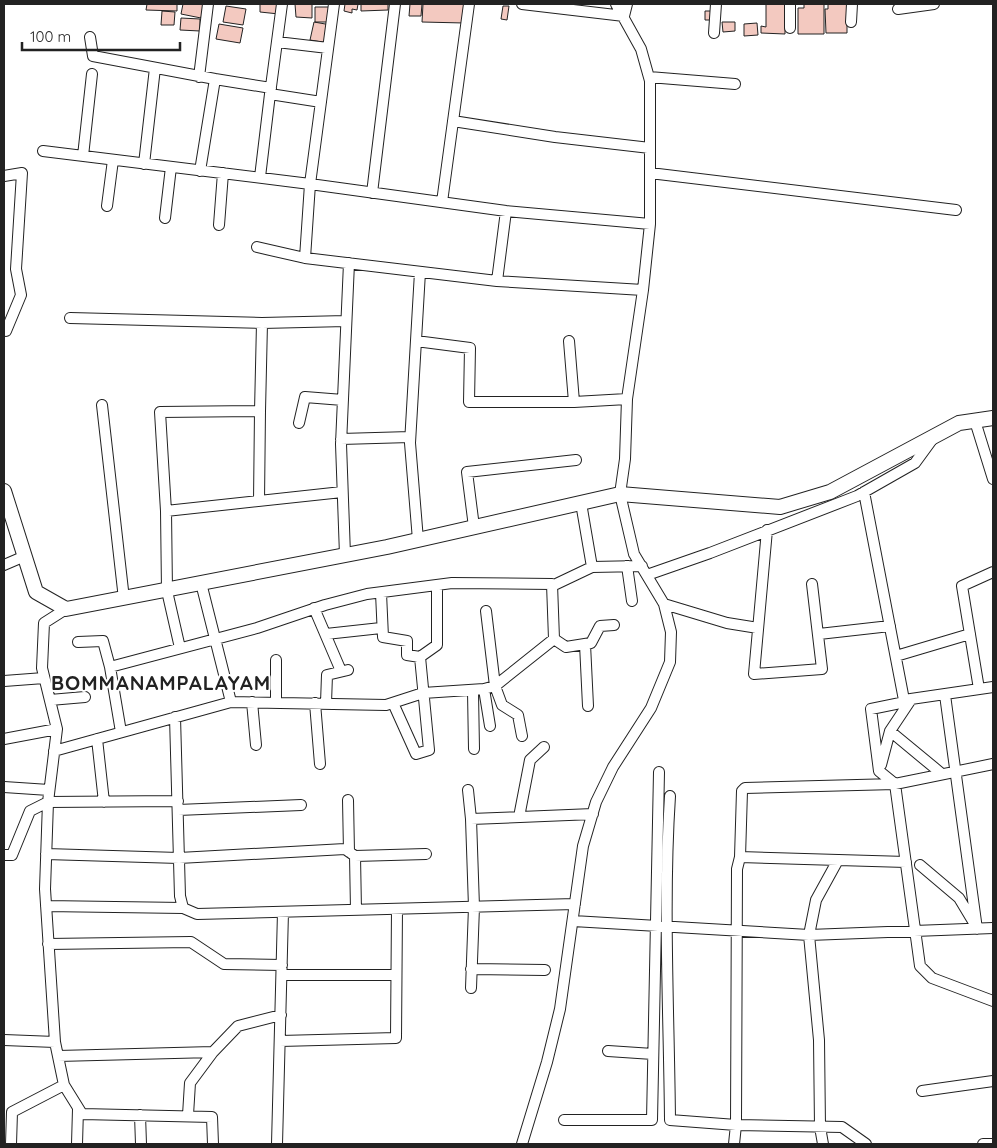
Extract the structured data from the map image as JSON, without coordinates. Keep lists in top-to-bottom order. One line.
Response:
{"districts":["BOMMANAMPALAYAM"],"scale_bar":"100 m"}
